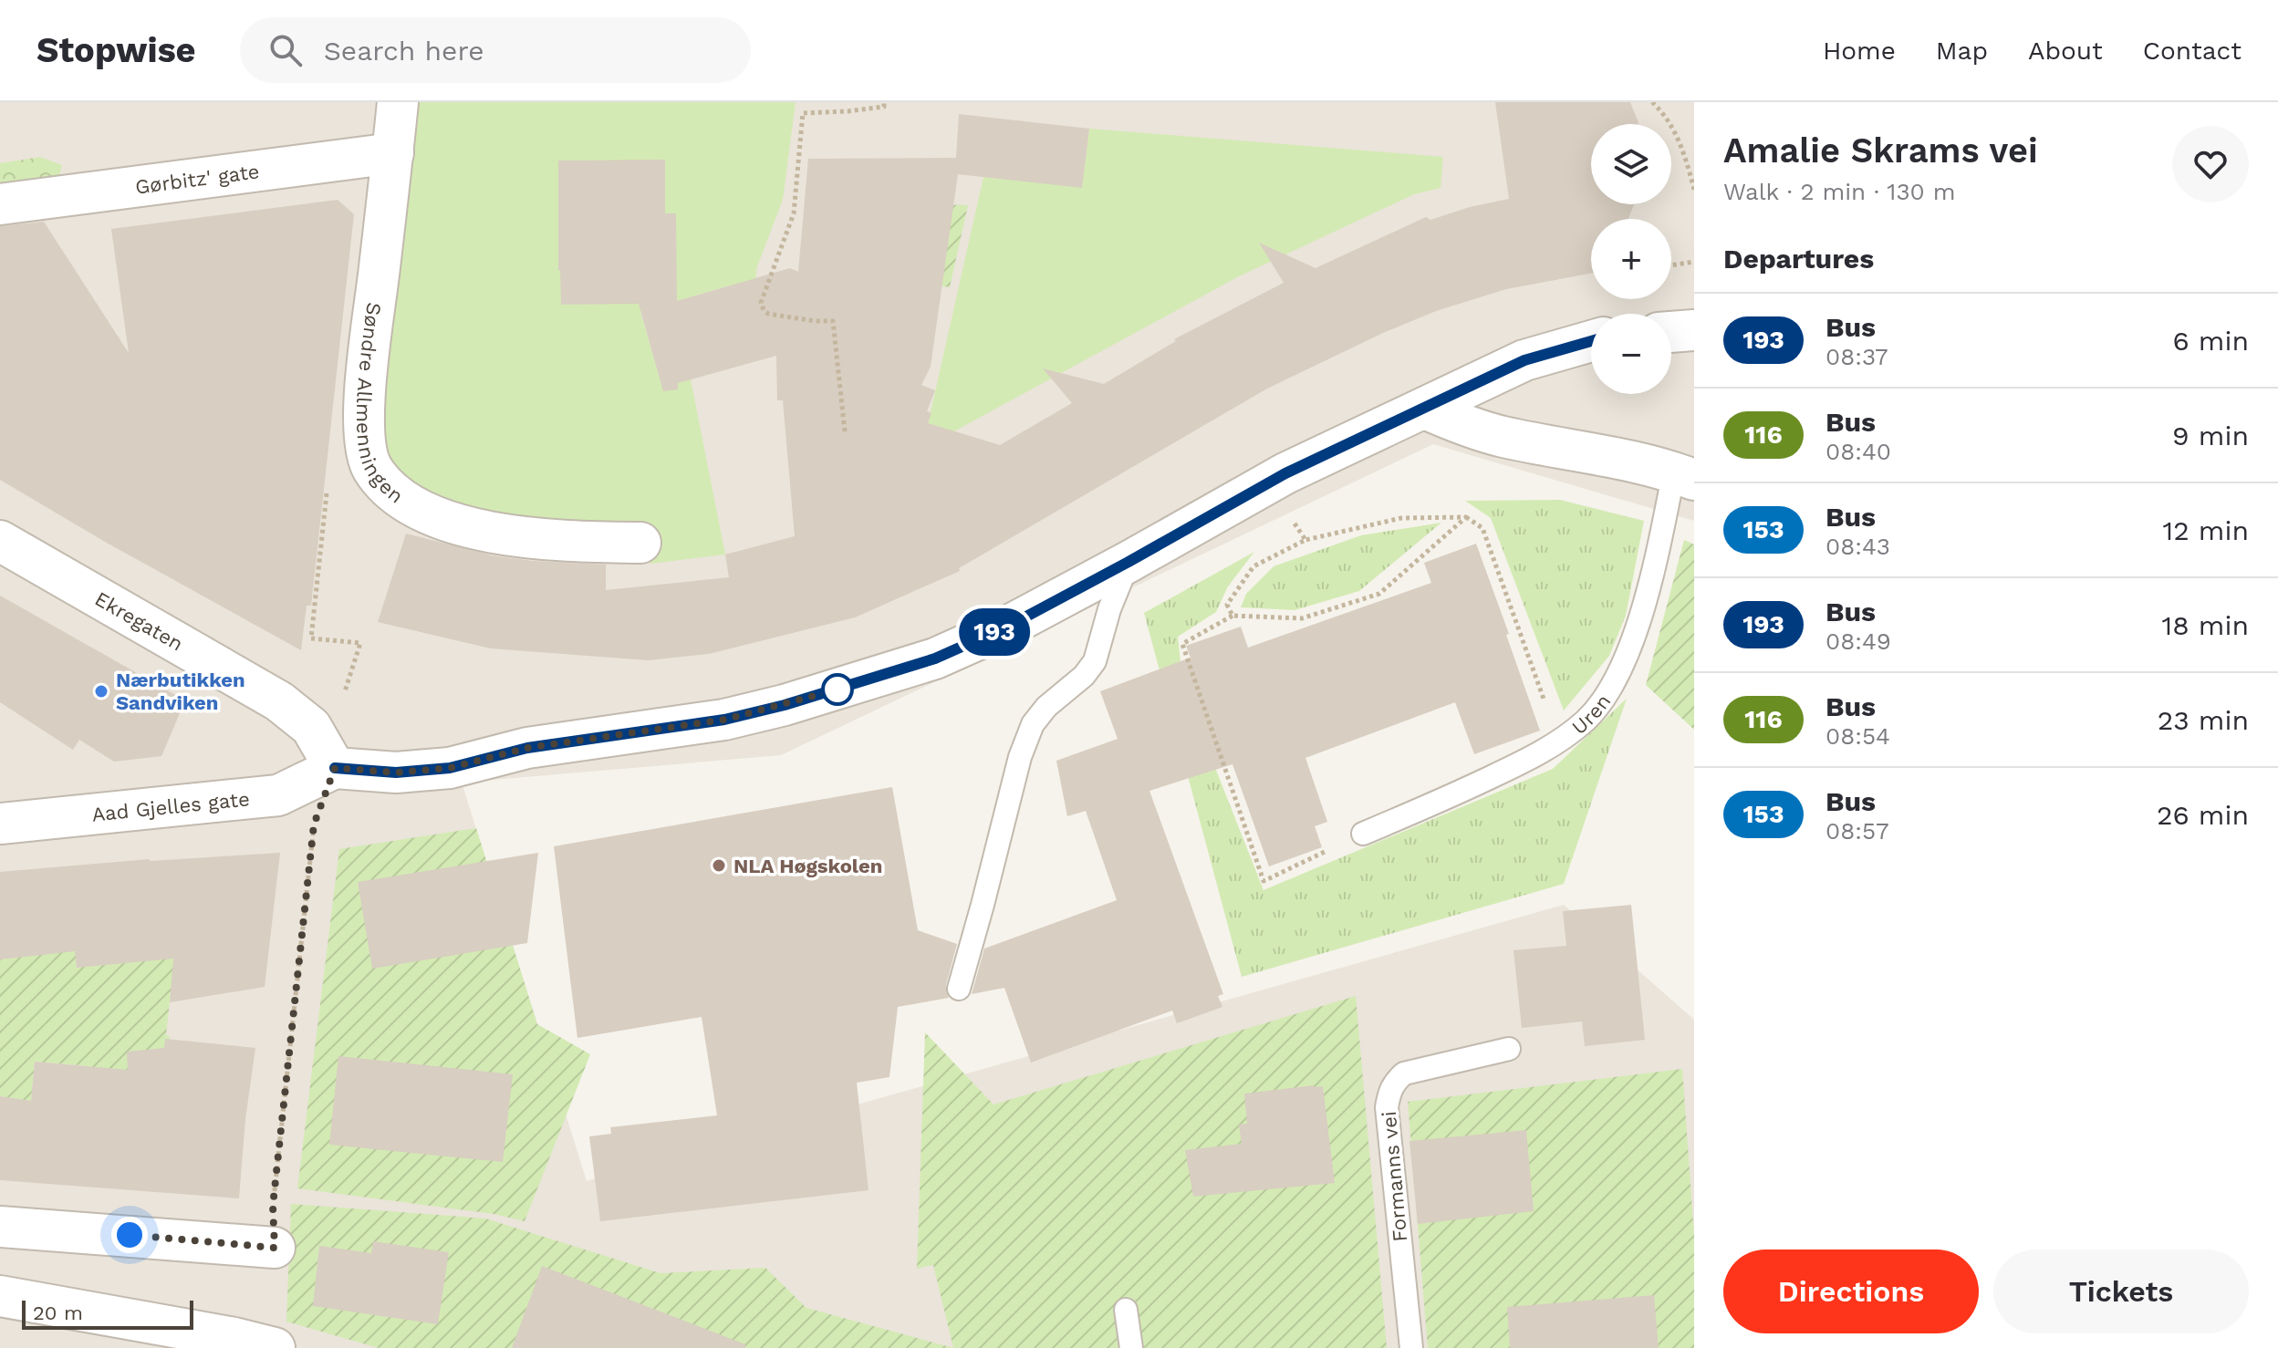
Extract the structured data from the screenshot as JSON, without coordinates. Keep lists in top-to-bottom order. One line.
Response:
{"streets":{"street":["Gørbitz' gate","Søndre Allmenningen","Ekregaten","Uren","Aad Gjelles gate"],"lane":["Formanns vei"]},"crossings":[["Gørbitz' gate","Søndre Allmenningen"],["Ekregaten","Aad Gjelles gate"]],"places":["Nærbutikken Sandviken","NLA Høgskolen"],"lines":["bus line 193"],"scale_bar":"20 m","page":{"header":"Stopwise","search":"Search here","nav":["Home","Map","About","Contact"],"on_map":"193","heading":[["Amalie Skrams vei","Walk · 2 min · 130 m"],"Departures"],"map_buttons":["+","−"],"list":[{"mark":"193","name":"Bus","note":"08:37","value":"6 min"},{"mark":"116","name":"Bus","note":"08:40","value":"9 min"},{"mark":"153","name":"Bus","note":"08:43","value":"12 min"},{"mark":"193","name":"Bus","note":"08:49","value":"18 min"},{"mark":"116","name":"Bus","note":"08:54","value":"23 min"},{"mark":"153","name":"Bus","note":"08:57","value":"26 min"}],"buttons":["Directions","Tickets"],"scale":"20 m"}}
